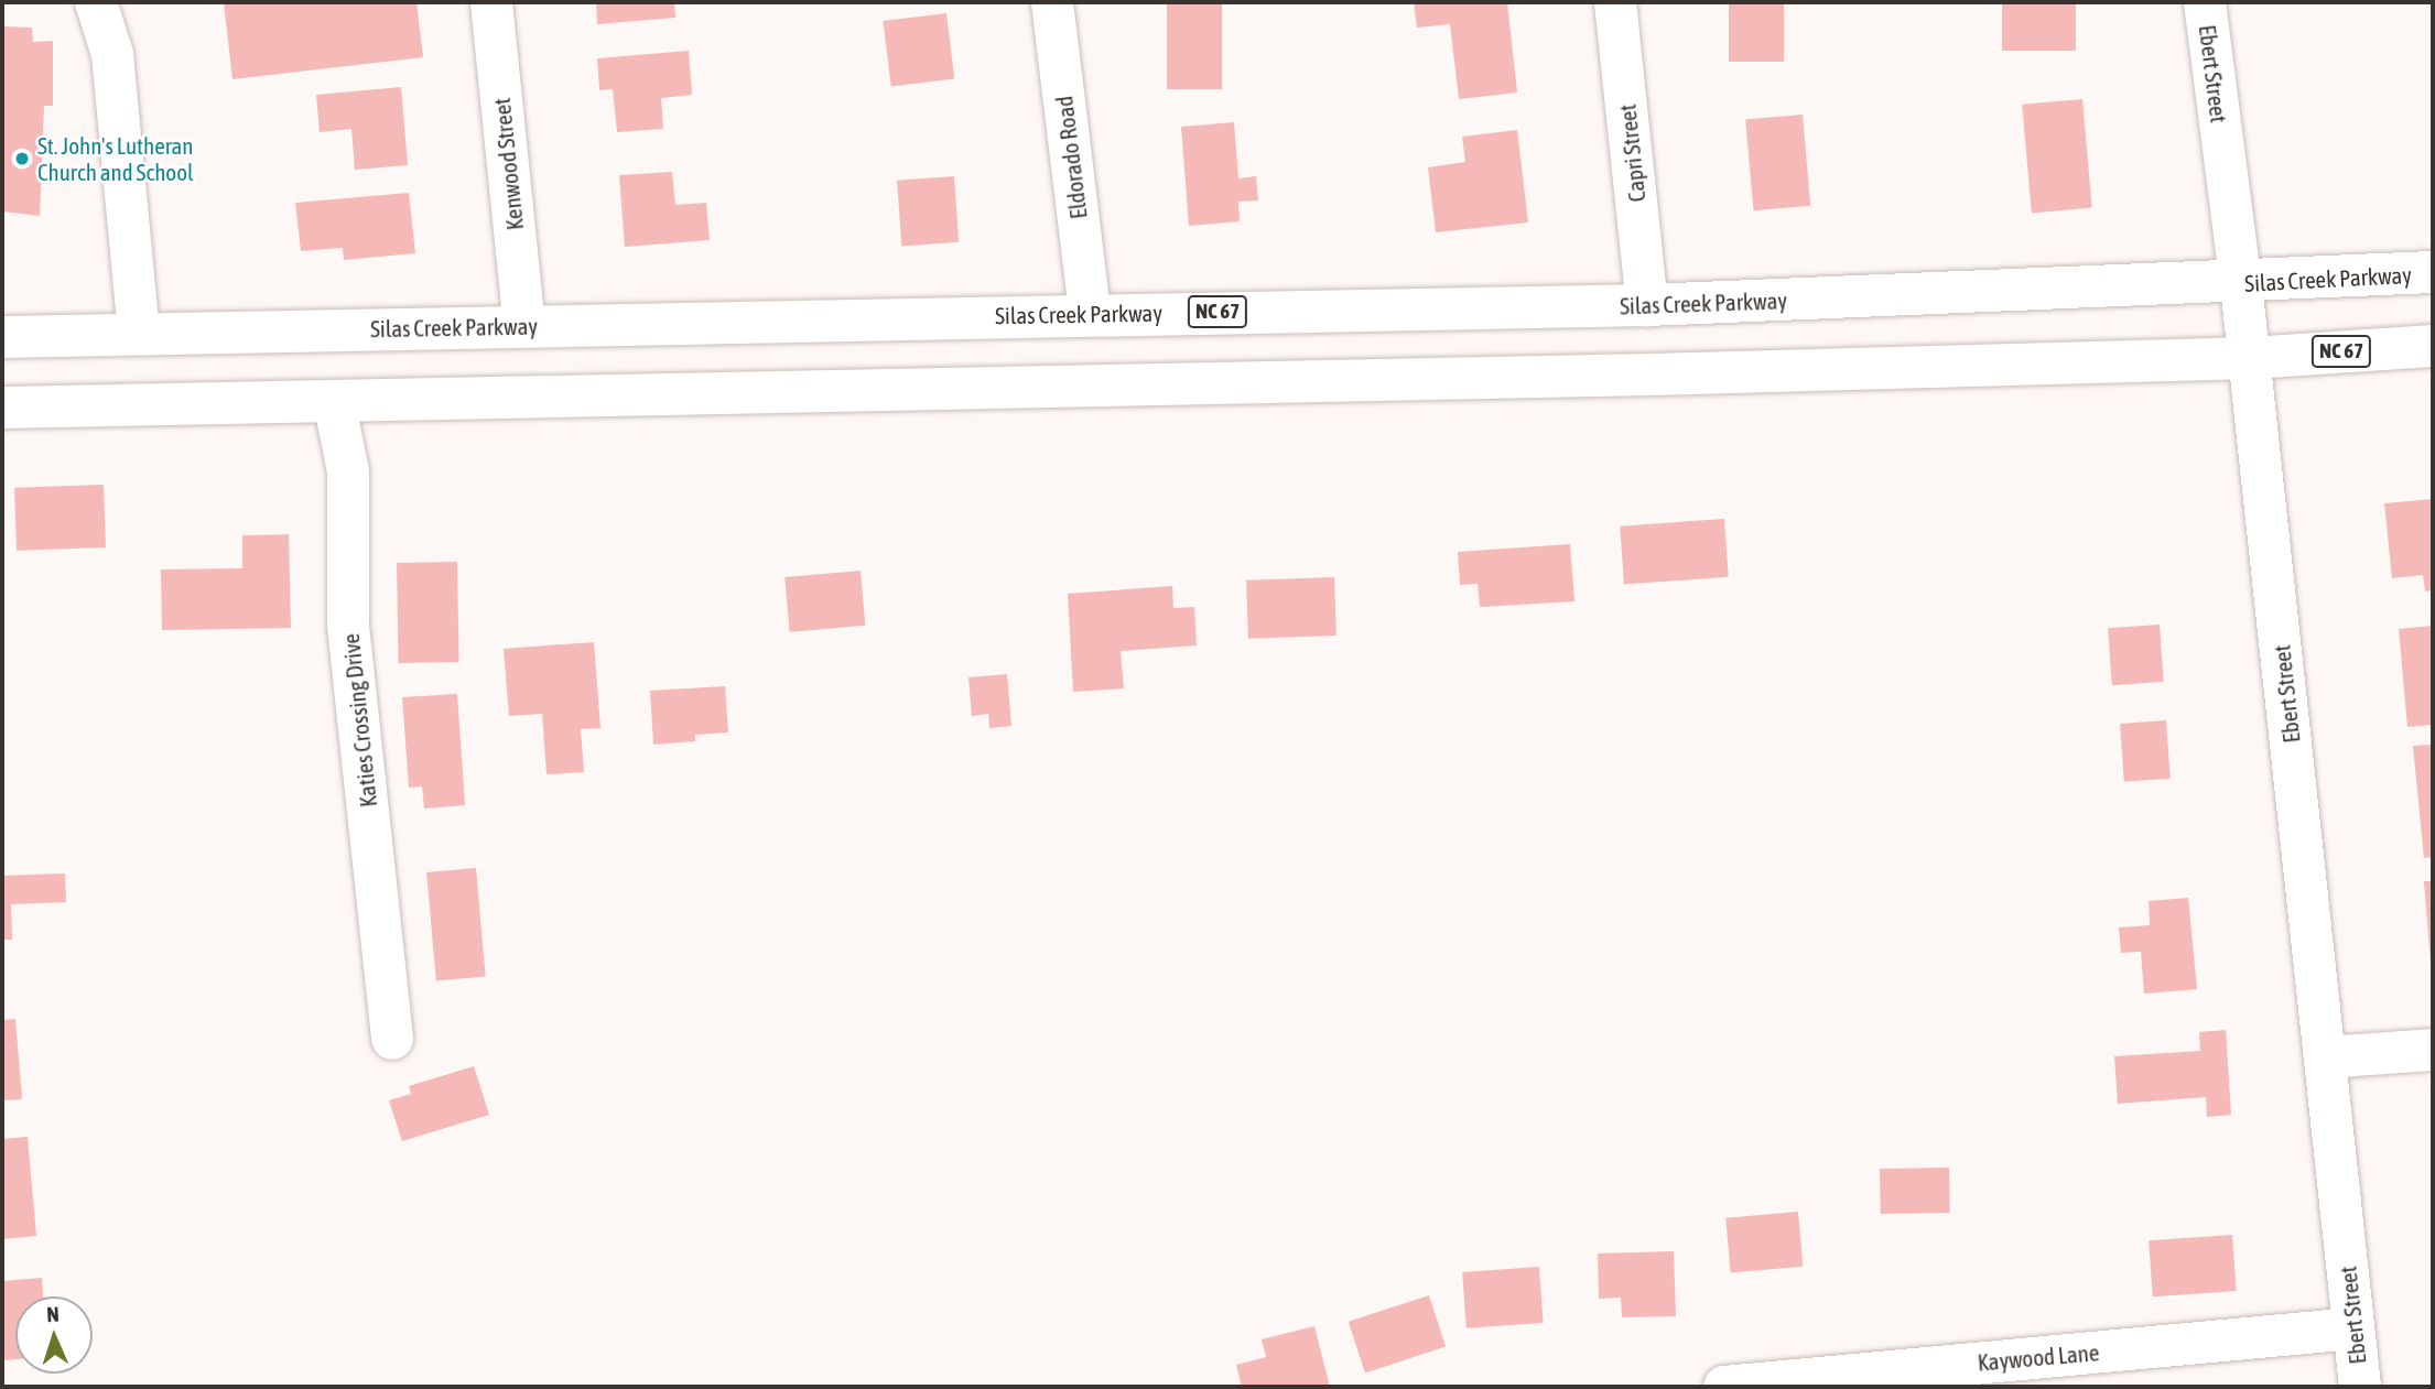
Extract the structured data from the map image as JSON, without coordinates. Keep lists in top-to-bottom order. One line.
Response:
{"streets":{"main road":["Ebert Street","Capri Street","Eldorado Road","Kenwood Street","Silas Creek Parkway","NC 67","Katies Crossing Drive","Kaywood Lane"]},"crossings":[["Ebert Street","Silas Creek Parkway"],["Ebert Street","NC 67"],["Ebert Street","Kaywood Lane"],["Capri Street","Silas Creek Parkway"],["Eldorado Road","Silas Creek Parkway"],["Kenwood Street","Silas Creek Parkway"],["NC 67","Katies Crossing Drive"]],"places":["St. John's Lutheran Church and School"],"north":"top"}
